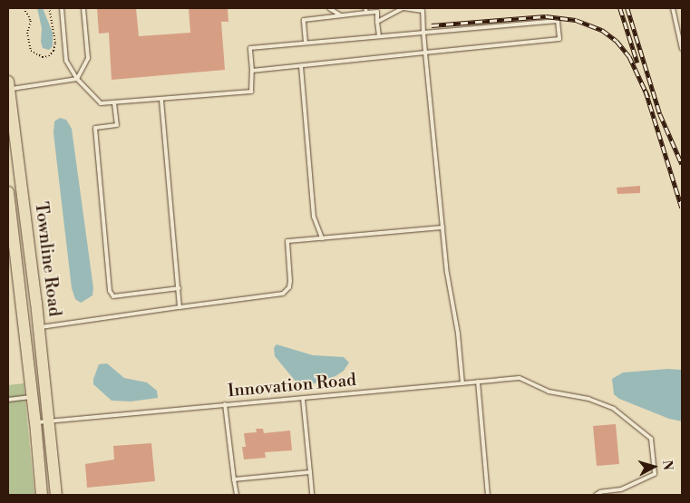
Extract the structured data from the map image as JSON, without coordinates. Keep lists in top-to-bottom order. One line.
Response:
{"streets":{"main road":["Townline Road"],"lane":["Innovation Road"]},"crossings":[["Townline Road","Innovation Road"]],"north":"right"}
